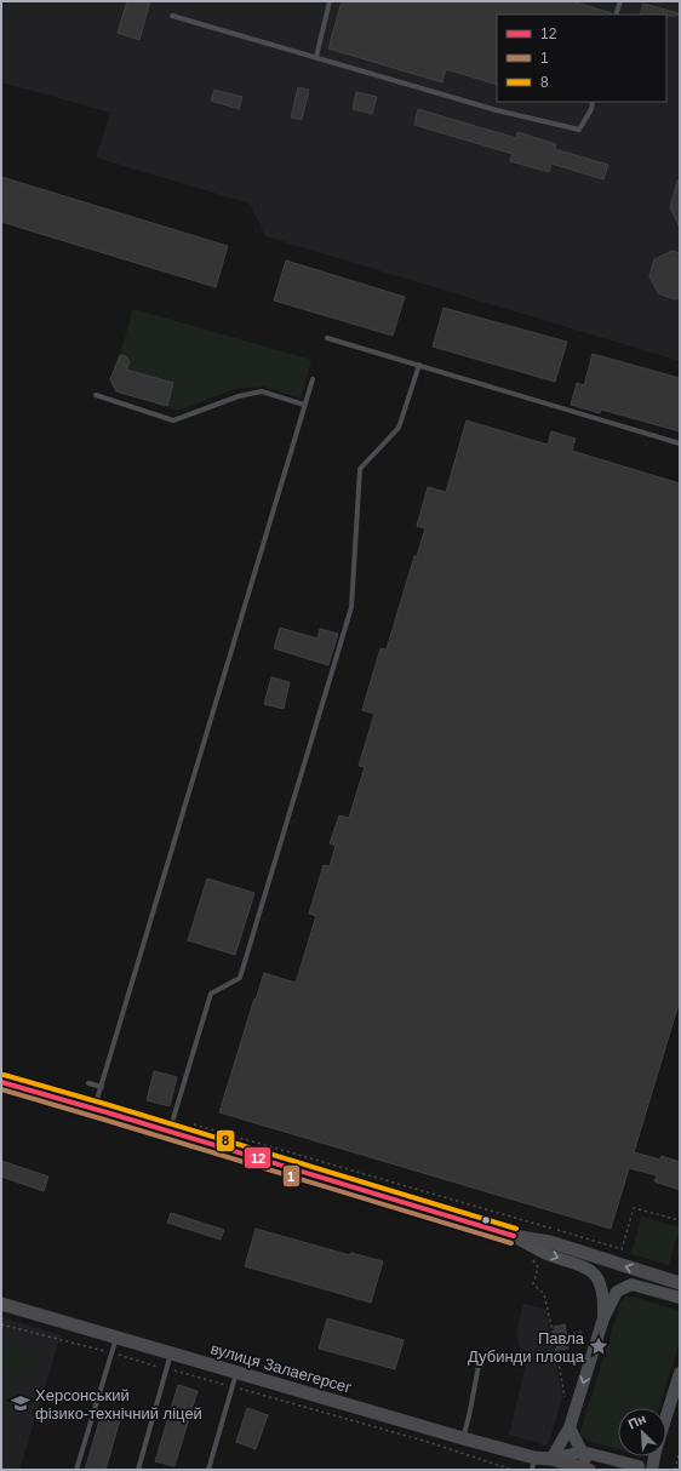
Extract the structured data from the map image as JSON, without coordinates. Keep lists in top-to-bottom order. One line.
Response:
{"streets":{"main road":["вулиця Залаегерсег"]},"places":{"place":["Павла Дубинди площа"],"school or university":["Херсонський фізико-технічний ліцей"]},"lines":["transit line 8","transit line 12","transit line 1"],"legend":["12","1","8"],"north":"top left"}
